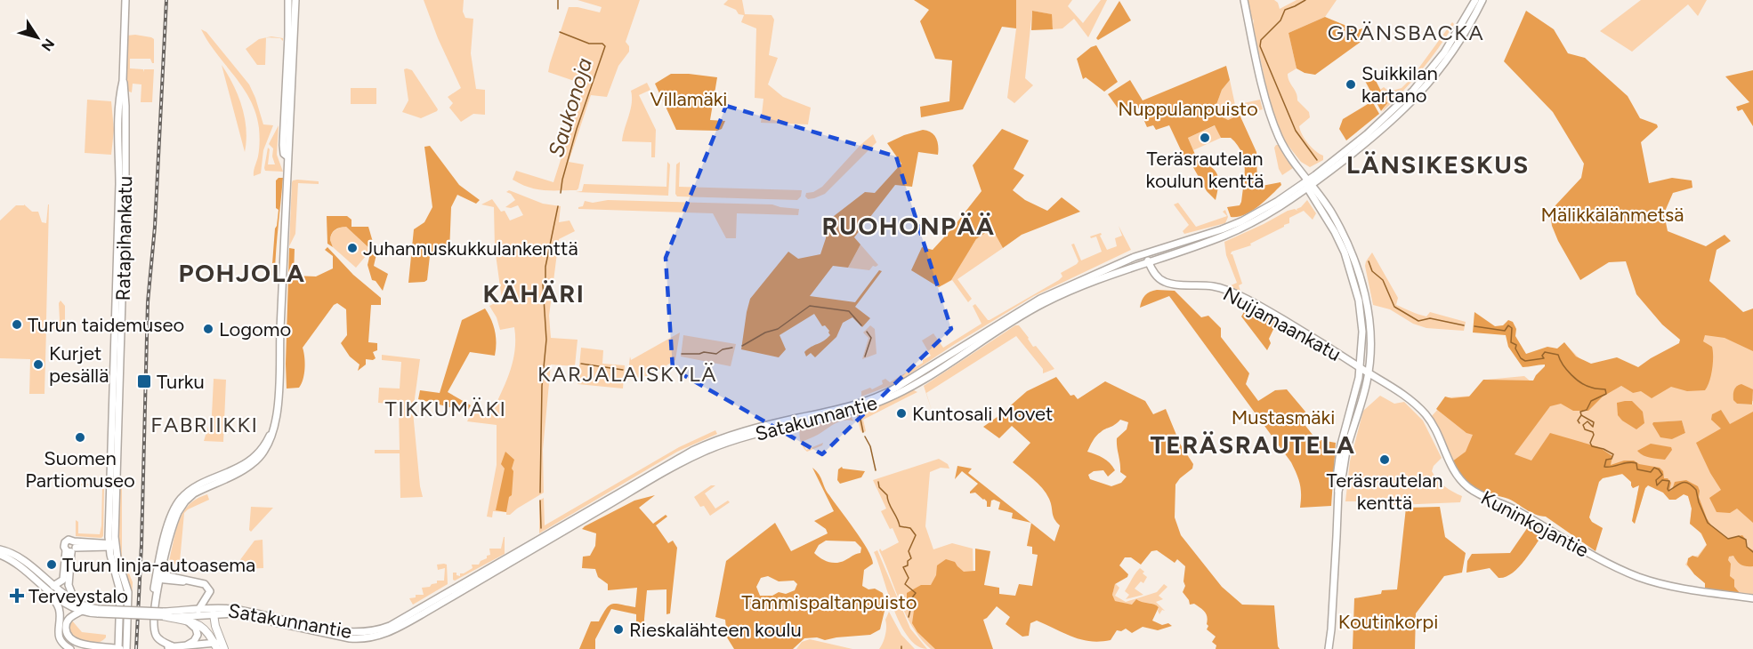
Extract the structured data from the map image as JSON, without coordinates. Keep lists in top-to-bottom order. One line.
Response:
{"streets":{"main road":["Ratapihankatu","Nuijamaankatu","Satakunnantie","Kuninkojantie"]},"crossings":[["Nuijamaankatu","Satakunnantie"],["Nuijamaankatu","Kuninkojantie"]],"districts":["GRÄNSBACKA","LÄNSIKESKUS","RUOHONPÄÄ","POHJOLA","KÄHÄRI","KARJALAISKYLÄ","TIKKUMÄKI","FABRIIKKI","TERÄSRAUTELA"],"water":["Saukonoja"],"parks":["Villamäki","Nuppulanpuisto","Mälikkälänmetsä","Mustasmäki","Tammispaltanpuisto","Koutinkorpi"],"places":{"other":["Suikkilan kartano","Teräsrautelan koulun kenttä","Juhannuskukkulankenttä","Turun taidemuseo","Logomo","Kurjet pesällä","Kuntosali Movet","Suomen Partiomuseo","Teräsrautelan kenttä","Turun linja-autoasema","Rieskalähteen koulu"],"transit":["Turku"],"health":["Terveystalo"]},"north":"bottom right"}
